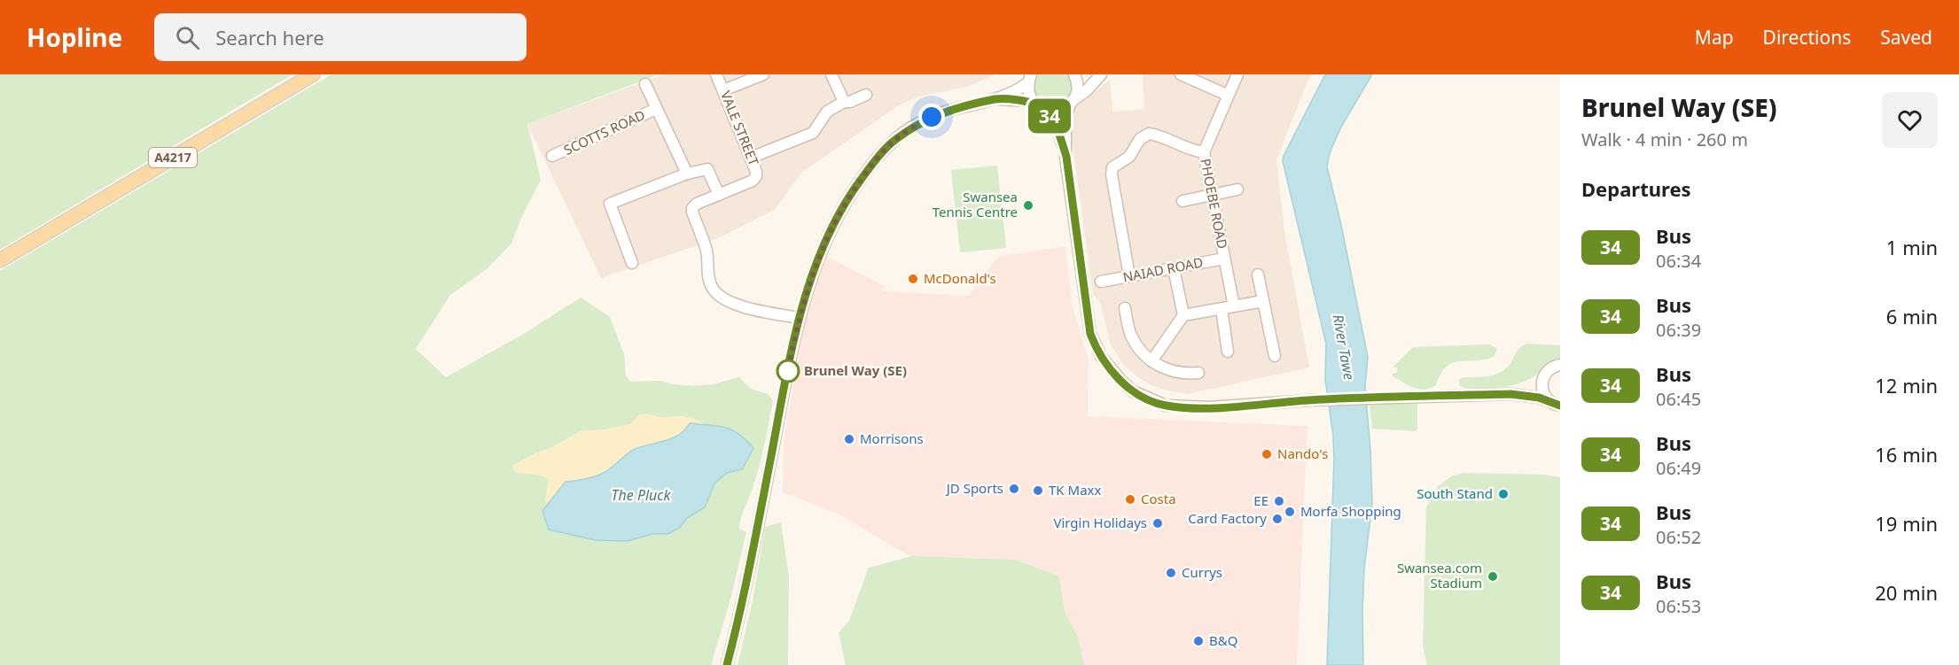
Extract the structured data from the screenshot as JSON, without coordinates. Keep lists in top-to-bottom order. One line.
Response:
{"streets":{"main road":["A4217"],"street":["VALE STREET","SCOTTS ROAD","PHOEBE ROAD","NAIAD ROAD"]},"crossings":[["PHOEBE ROAD","NAIAD ROAD"]],"water":["River Tawe","The Pluck"],"places":["Swansea Tennis Centre","McDonald's","Brunel Way (SE)","Morrisons","Nando's","JD Sports","TK Maxx","South Stand","Costa","EE","Morfa Shopping","Card Factory","Virgin Holidays","Currys","Swansea.com Stadium","B&Q"],"lines":["bus line 34"],"page":{"header":"Hopline","search":"Search here","nav":["Map","Directions","Saved"],"on_map":"34","heading":[["Brunel Way (SE)","Walk · 4 min · 260 m"],"Departures"],"list":[{"mark":"34","name":"Bus","note":"06:34","value":"1 min"},{"mark":"34","name":"Bus","note":"06:39","value":"6 min"},{"mark":"34","name":"Bus","note":"06:45","value":"12 min"},{"mark":"34","name":"Bus","note":"06:49","value":"16 min"},{"mark":"34","name":"Bus","note":"06:52","value":"19 min"},{"mark":"34","name":"Bus","note":"06:53","value":"20 min"}]}}
